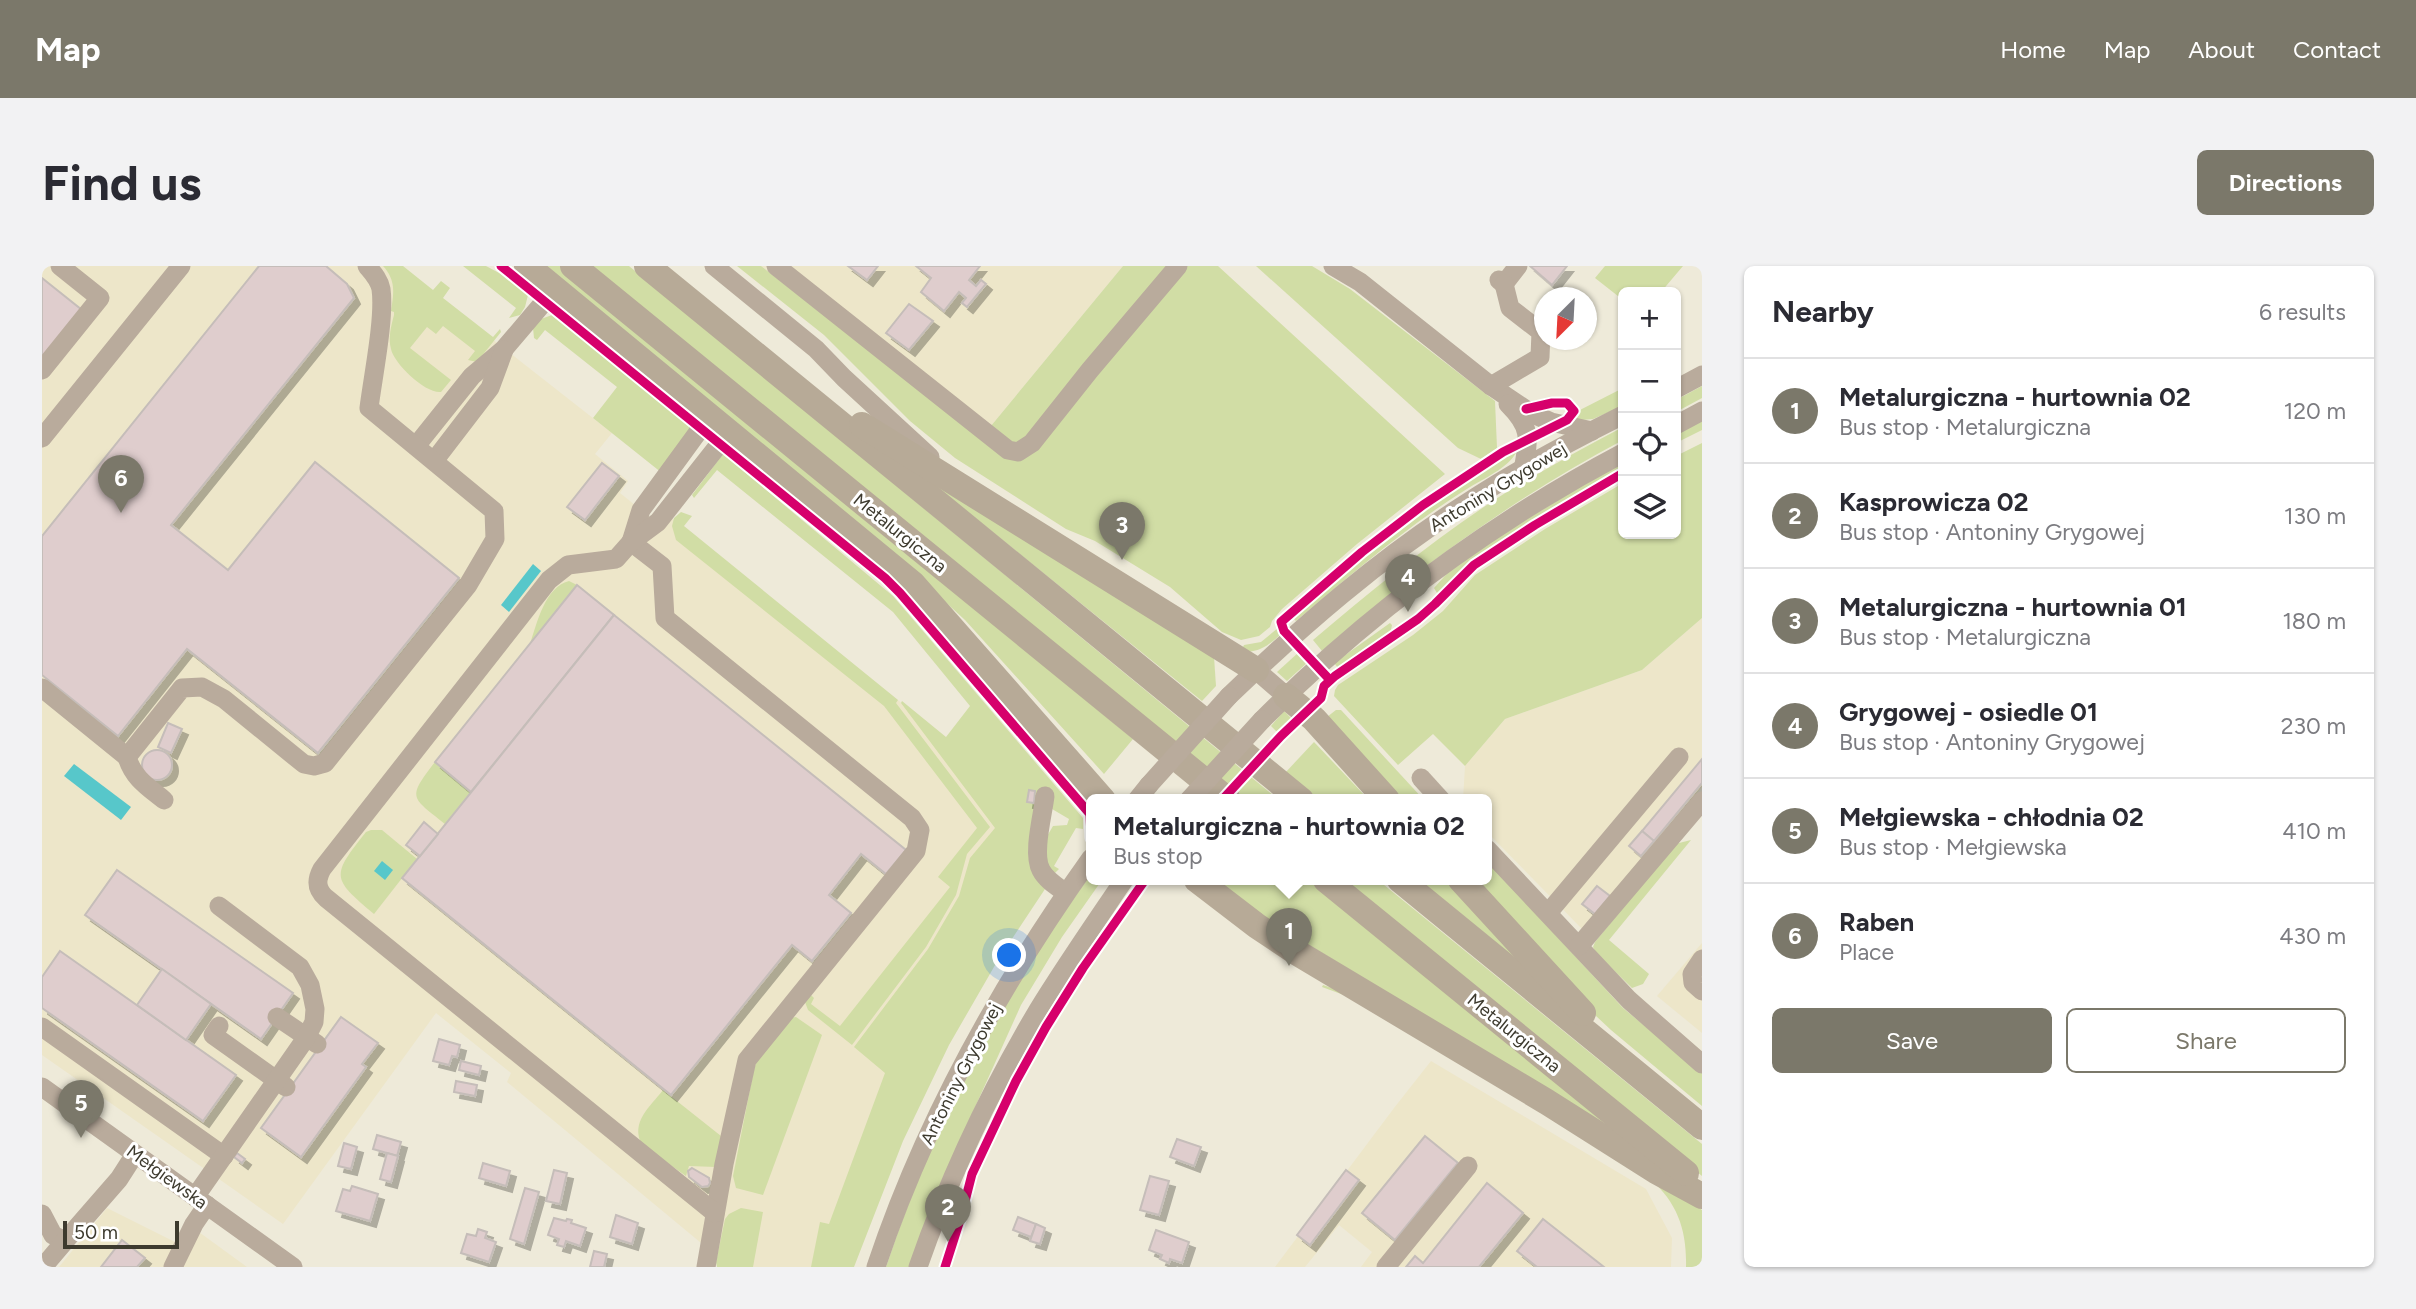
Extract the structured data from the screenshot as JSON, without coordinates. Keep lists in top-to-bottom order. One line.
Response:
{"streets":{"main road":["Metalurgiczna"],"street":["Antoniny Grygowej","Mełgiewska"]},"scale_bar":"50 m","north":"bottom left","page":{"header":"Map","nav":["Home","Map","About","Contact"],"buttons":["Directions",["Save","Share"]],"title":"Find us","heading":["Nearby","6 results"],"map_buttons":["+","−"],"list":[{"mark":"1","name":"Metalurgiczna - hurtownia 02","note":"Bus stop · Metalurgiczna","value":"120 m"},{"mark":"2","name":"Kasprowicza 02","note":"Bus stop · Antoniny Grygowej","value":"130 m"},{"mark":"3","name":"Metalurgiczna - hurtownia 01","note":"Bus stop · Metalurgiczna","value":"180 m"},{"mark":"4","name":"Grygowej - osiedle 01","note":"Bus stop · Antoniny Grygowej","value":"230 m"},{"mark":"5","name":"Mełgiewska - chłodnia 02","note":"Bus stop · Mełgiewska","value":"410 m"},{"mark":"6","name":"Raben","note":"Place","value":"430 m"}],"pins":["6","3","4","1","5","2"],"popup":["Metalurgiczna - hurtownia 02","Bus stop"],"scale":"50 m"}}
